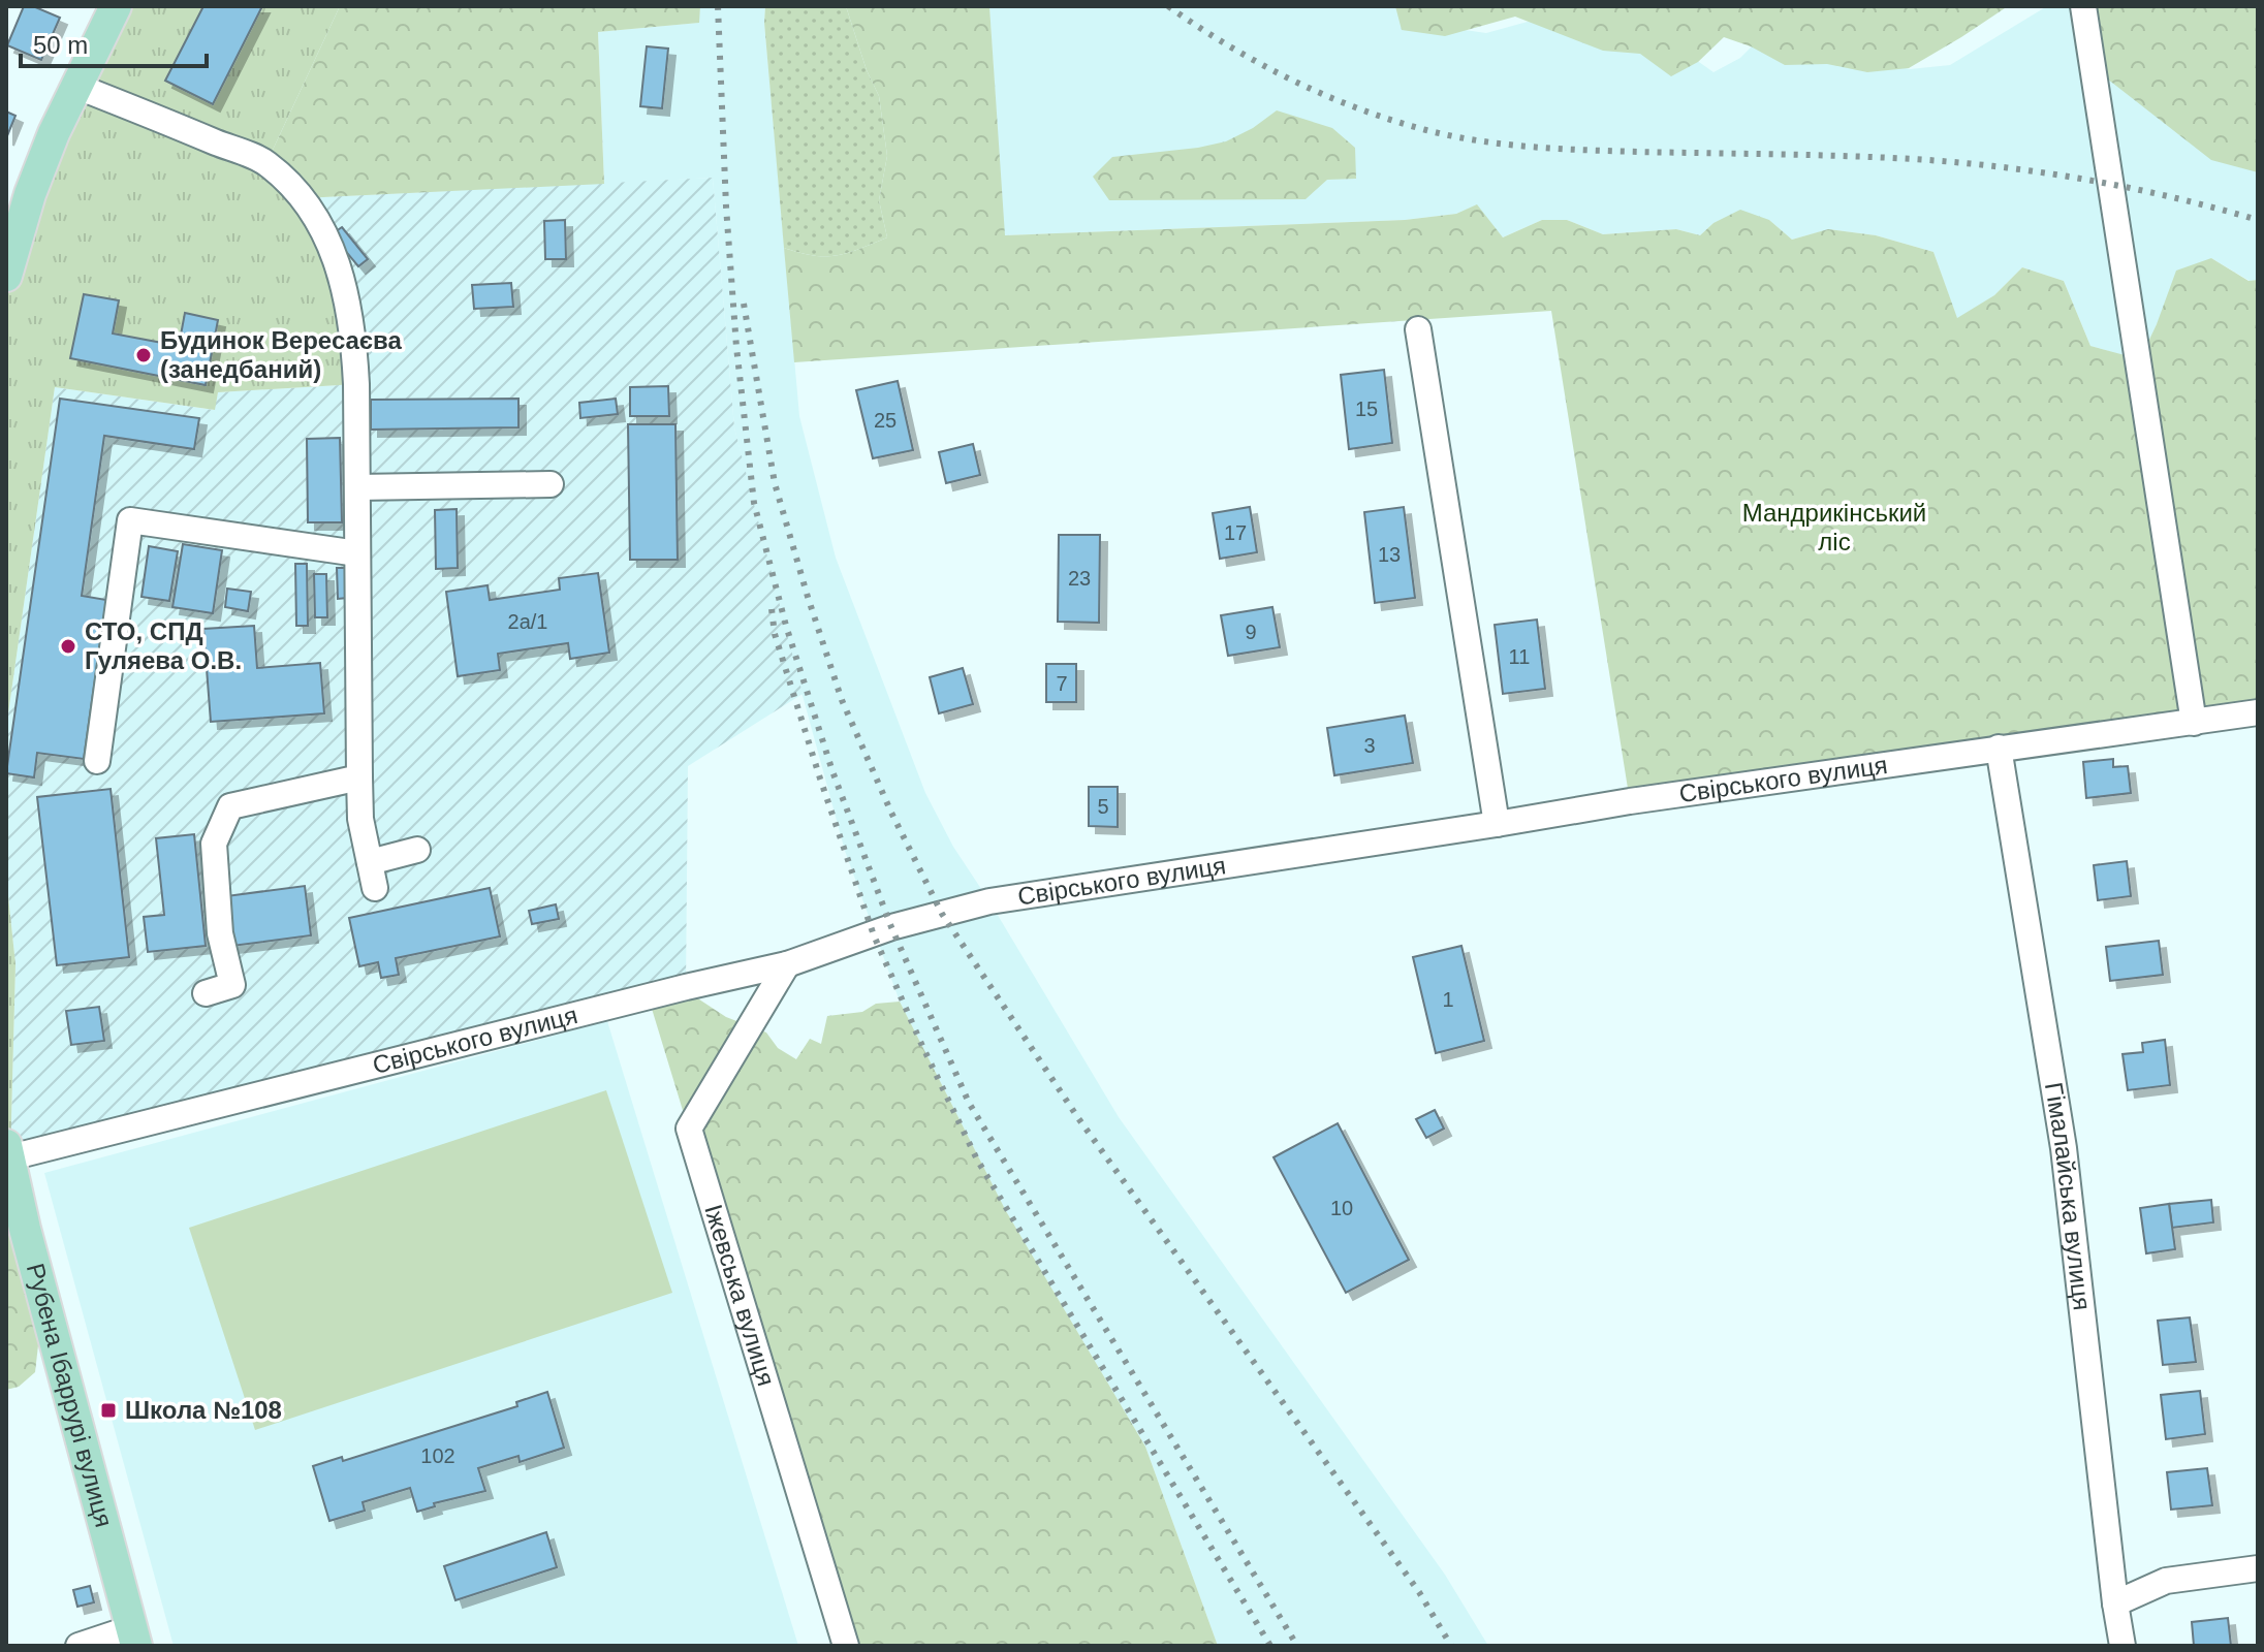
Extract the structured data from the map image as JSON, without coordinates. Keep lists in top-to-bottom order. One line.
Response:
{"streets":{"main road":["Рубена Ібаррурі вулиця"],"street":["Свірського вулиця","Гімалайська вулиця","Іжевська вулиця"]},"crossings":[["Свірського вулиця","Гімалайська вулиця"],["Свірського вулиця","Іжевська вулиця"],["Свірського вулиця","Рубена Ібаррурі вулиця"]],"parks":["Мандрикінський ліс"],"places":{"other":["Будинок Вересаєва (занедбаний)","СТО, СПД Гуляева О.В."],"transit":["Школа №108"]},"house_numbers":["15","25","17","13","23","2а/1","9","11","7","3","5","1","10","102"],"scale_bar":"50 m"}
